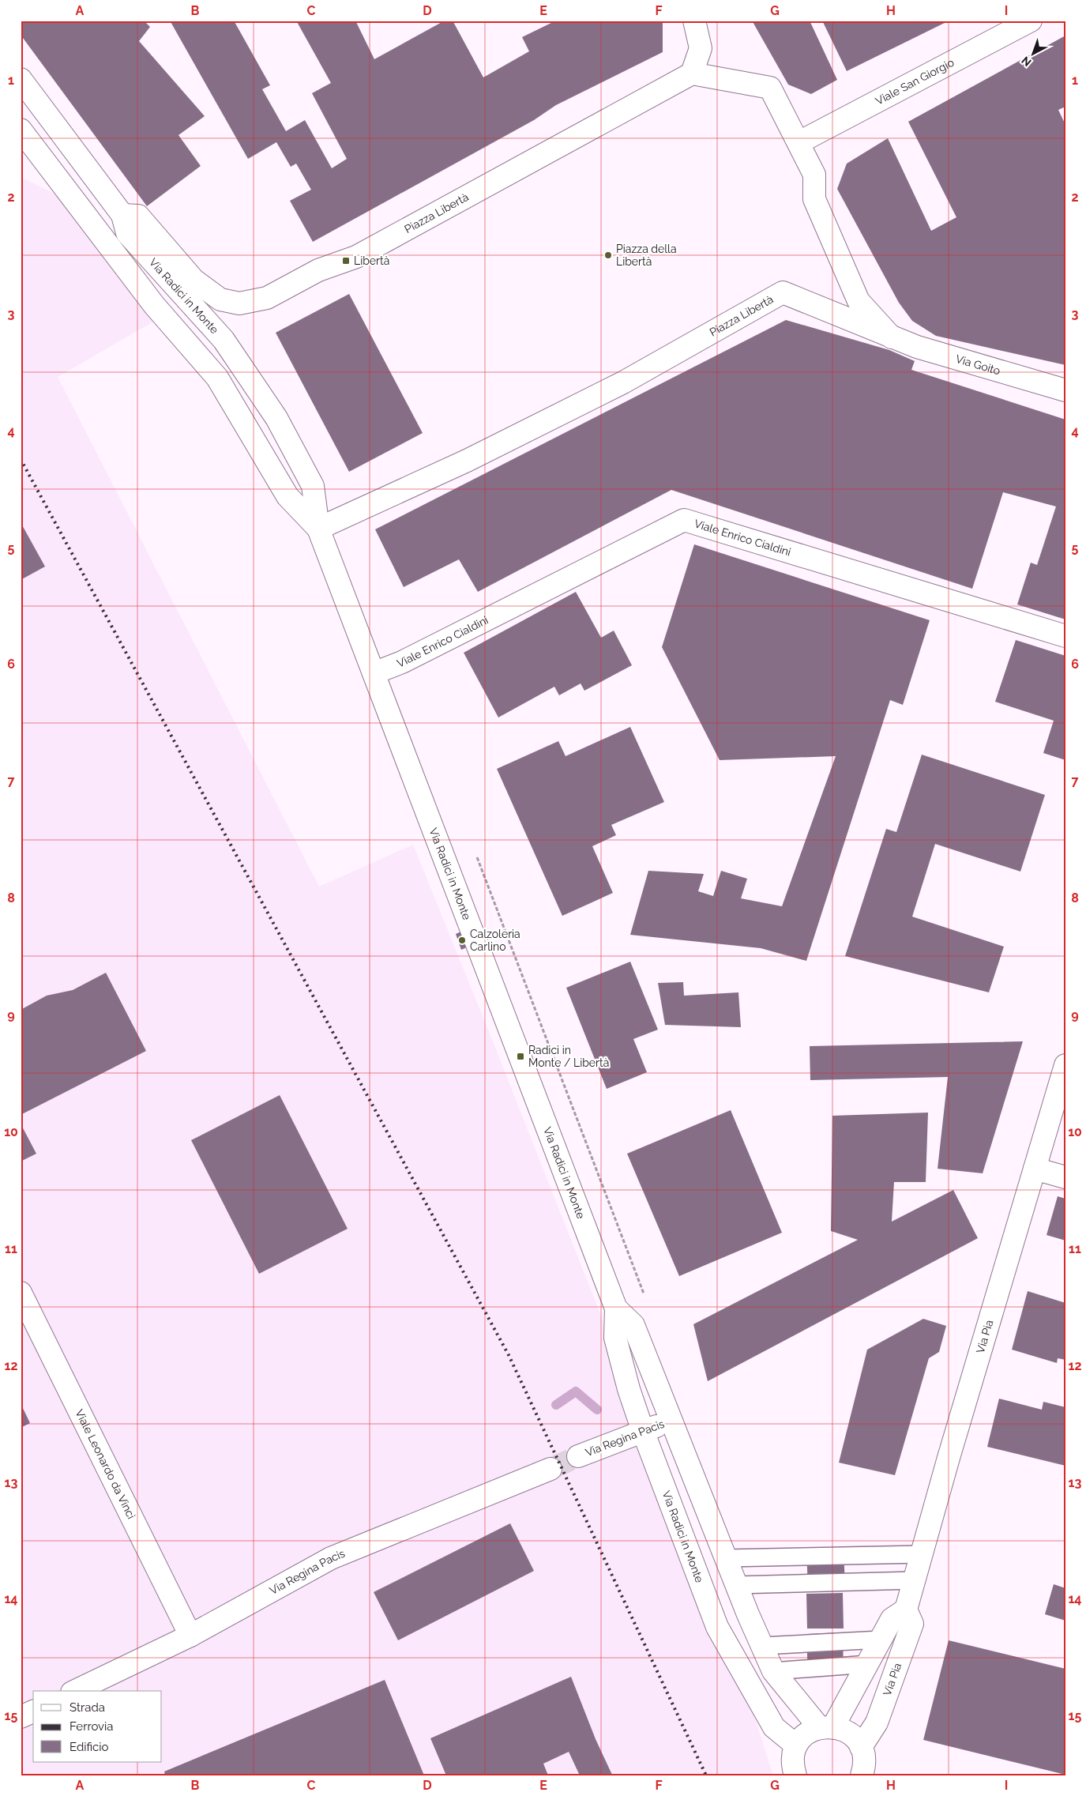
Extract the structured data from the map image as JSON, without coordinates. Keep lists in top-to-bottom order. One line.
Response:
{"streets":{"street":["Viale San Giorgio","Piazza Libertà","Via Radici in Monte","Via Goito","Viale Enrico Cialdini","Via Pia","Via Regina Pacis","Viale Leonardo da Vinci"]},"crossings":[["Piazza Libertà","Via Radici in Monte"],["Piazza Libertà","Via Goito"],["Via Radici in Monte","Viale Enrico Cialdini"],["Via Radici in Monte","Via Pia"],["Via Radici in Monte","Via Regina Pacis"],["Via Regina Pacis","Viale Leonardo da Vinci"]],"places":{"other":["Piazza della Libertà","Calzoleria Carlino"],"transit":["Libertà","Radici in Monte / Libertà"]},"legend":["Strada","Ferrovia","Edificio"],"north":"bottom left","grid":{"columns":["A","B","C","D","E","F","G","H","I"],"rows":["1","2","3","4","5","6","7","8","9","10","11","12","13","14","15"]}}
